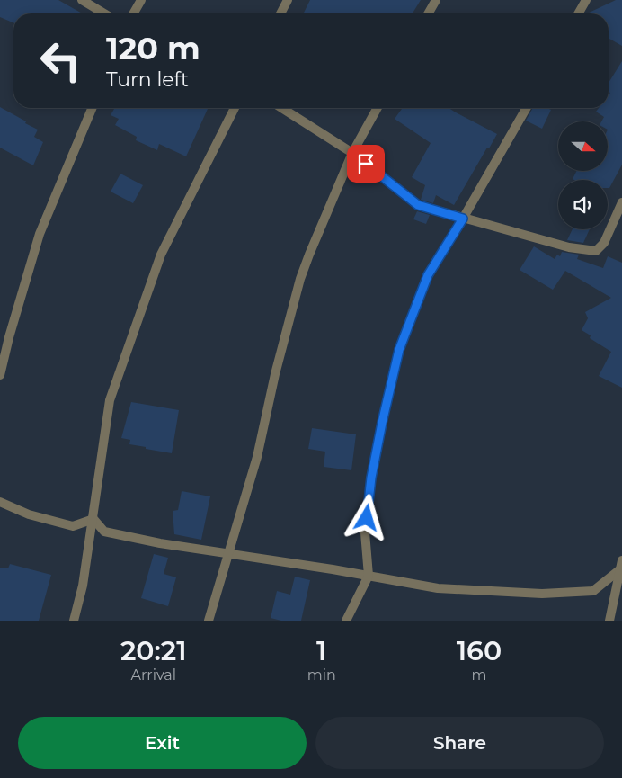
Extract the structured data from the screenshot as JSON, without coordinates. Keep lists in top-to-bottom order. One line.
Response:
{"north":"right","page":{"turn":["120 m","Turn left"],"eta":["20:21","Arrival","1","min","160","m"],"buttons":["Exit","Share"]}}
